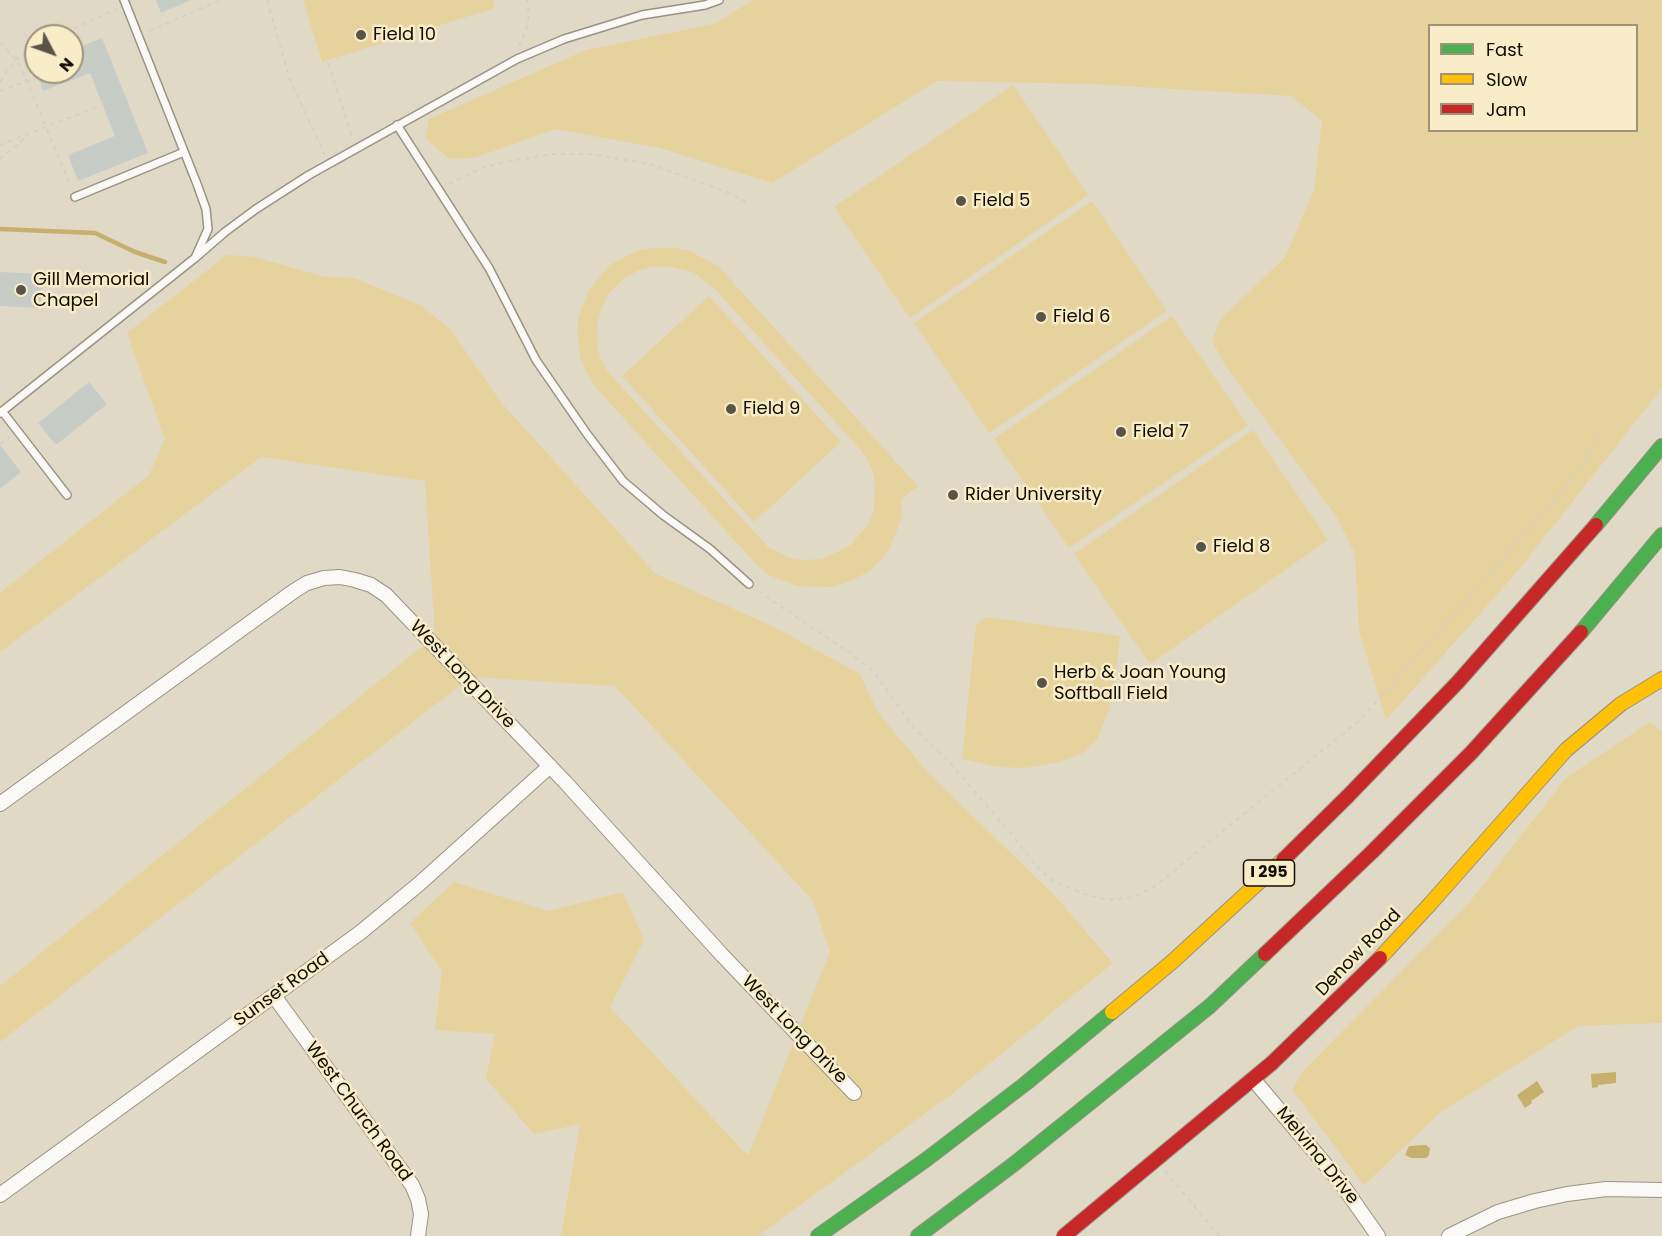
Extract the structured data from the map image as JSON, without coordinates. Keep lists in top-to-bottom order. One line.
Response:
{"streets":{"main road":["I 295","Denow Road"],"street":["West Long Drive","Sunset Road","West Church Road","Melvina Drive"]},"crossings":[["West Long Drive","Sunset Road"],["Denow Road","Melvina Drive"],["Sunset Road","West Church Road"]],"places":["Field 10","Field 5","Gill Memorial Chapel","Field 6","Field 9","Field 7","Rider University","Field 8","Herb & Joan Young Softball Field"],"legend":["Fast","Slow","Jam"],"north":"bottom right"}
